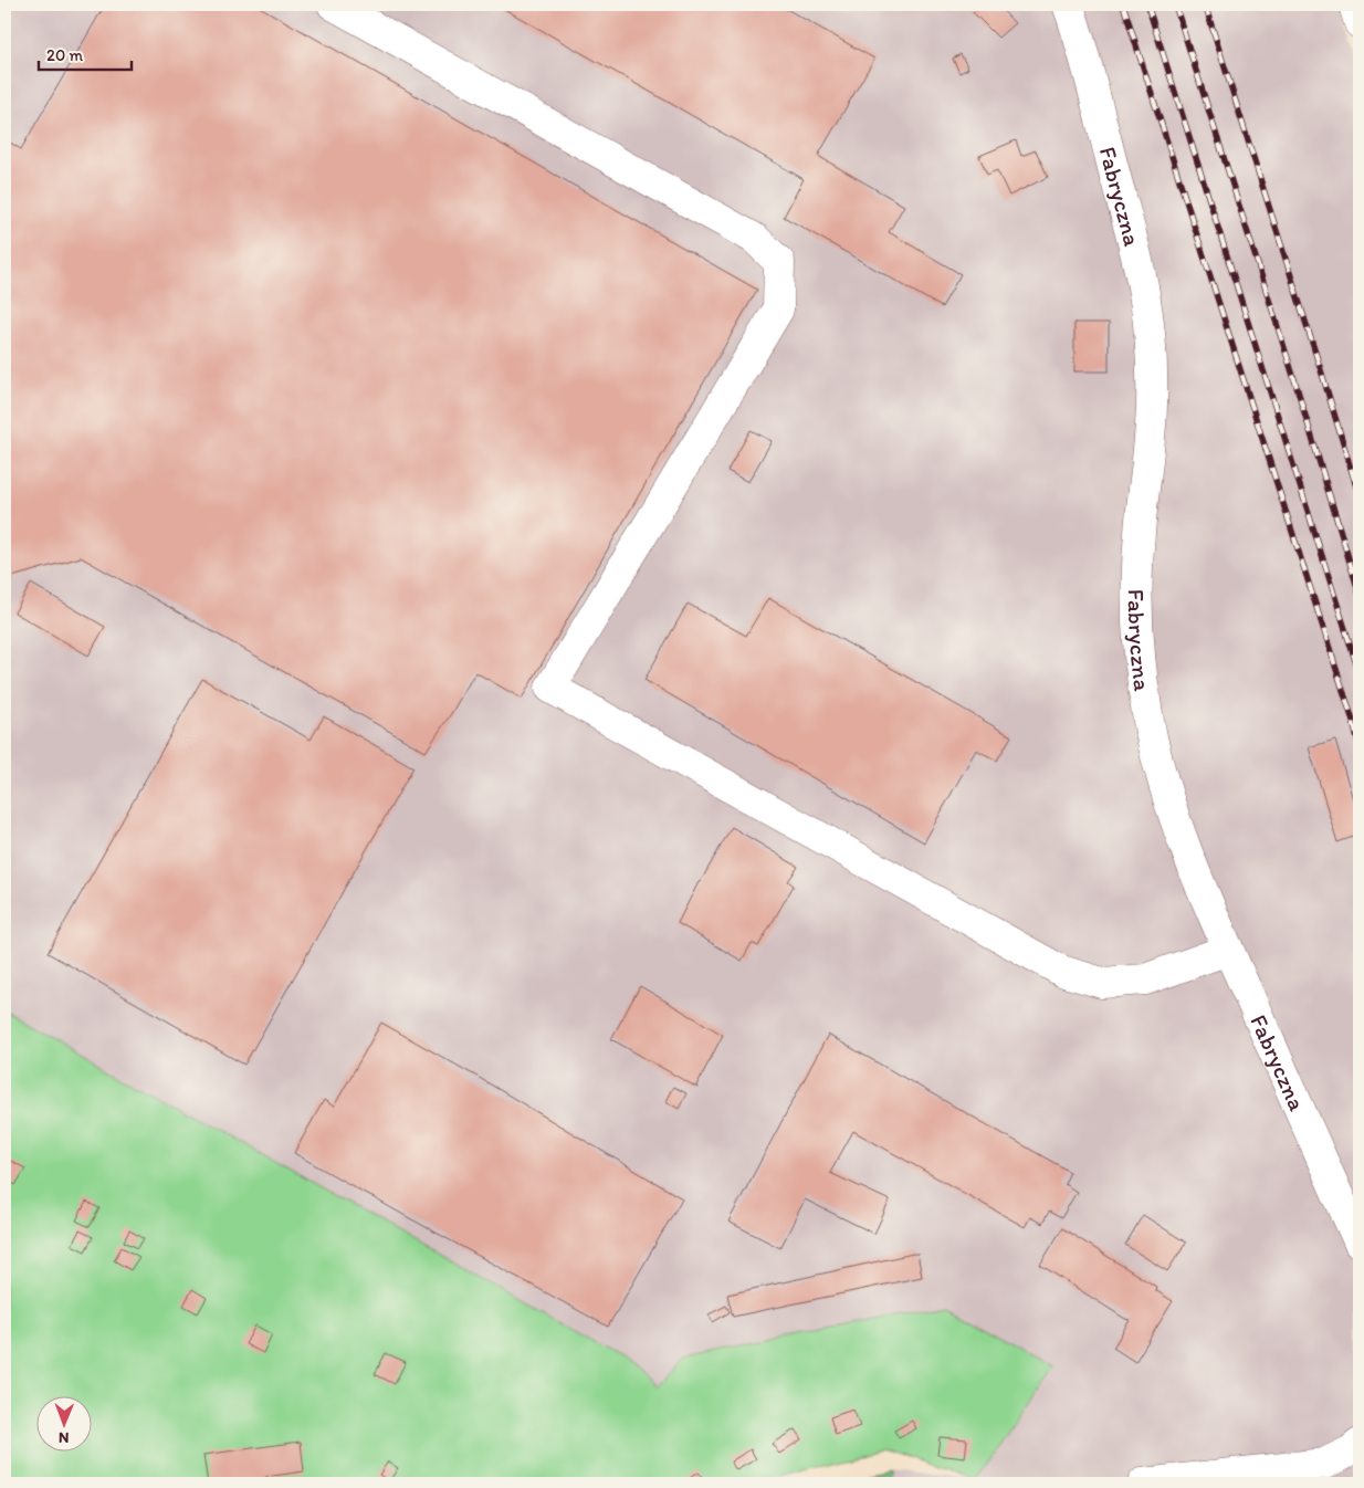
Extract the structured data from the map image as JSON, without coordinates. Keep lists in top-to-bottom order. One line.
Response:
{"streets":{"street":["Fabryczna"]},"scale_bar":"20 m","north":"bottom"}
